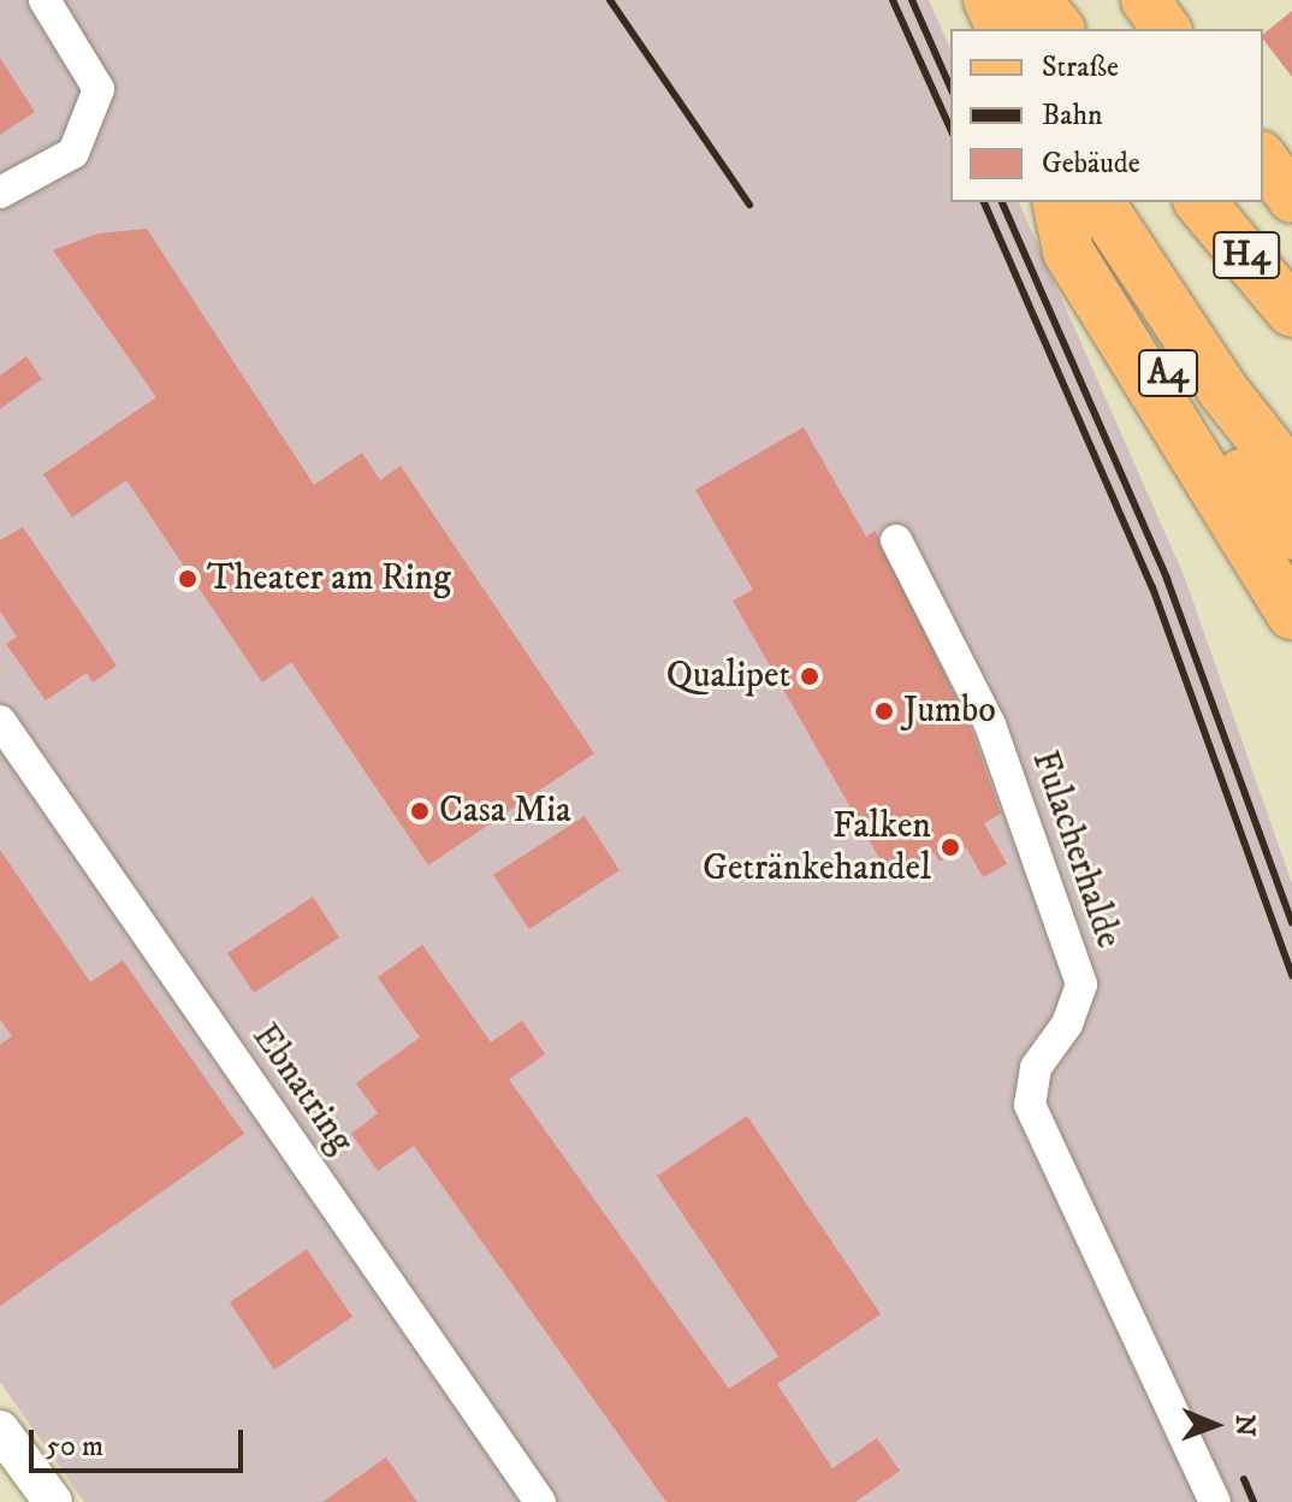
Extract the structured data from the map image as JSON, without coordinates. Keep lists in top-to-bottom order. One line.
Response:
{"streets":{"highway":["H4","A4"],"street":["Fulacherhalde","Ebnatring"]},"places":["Theater am Ring","Qualipet","Jumbo","Casa Mia","Falken Getränkehandel"],"legend":["Straße","Bahn","Gebäude"],"scale_bar":"50 m","north":"right"}
